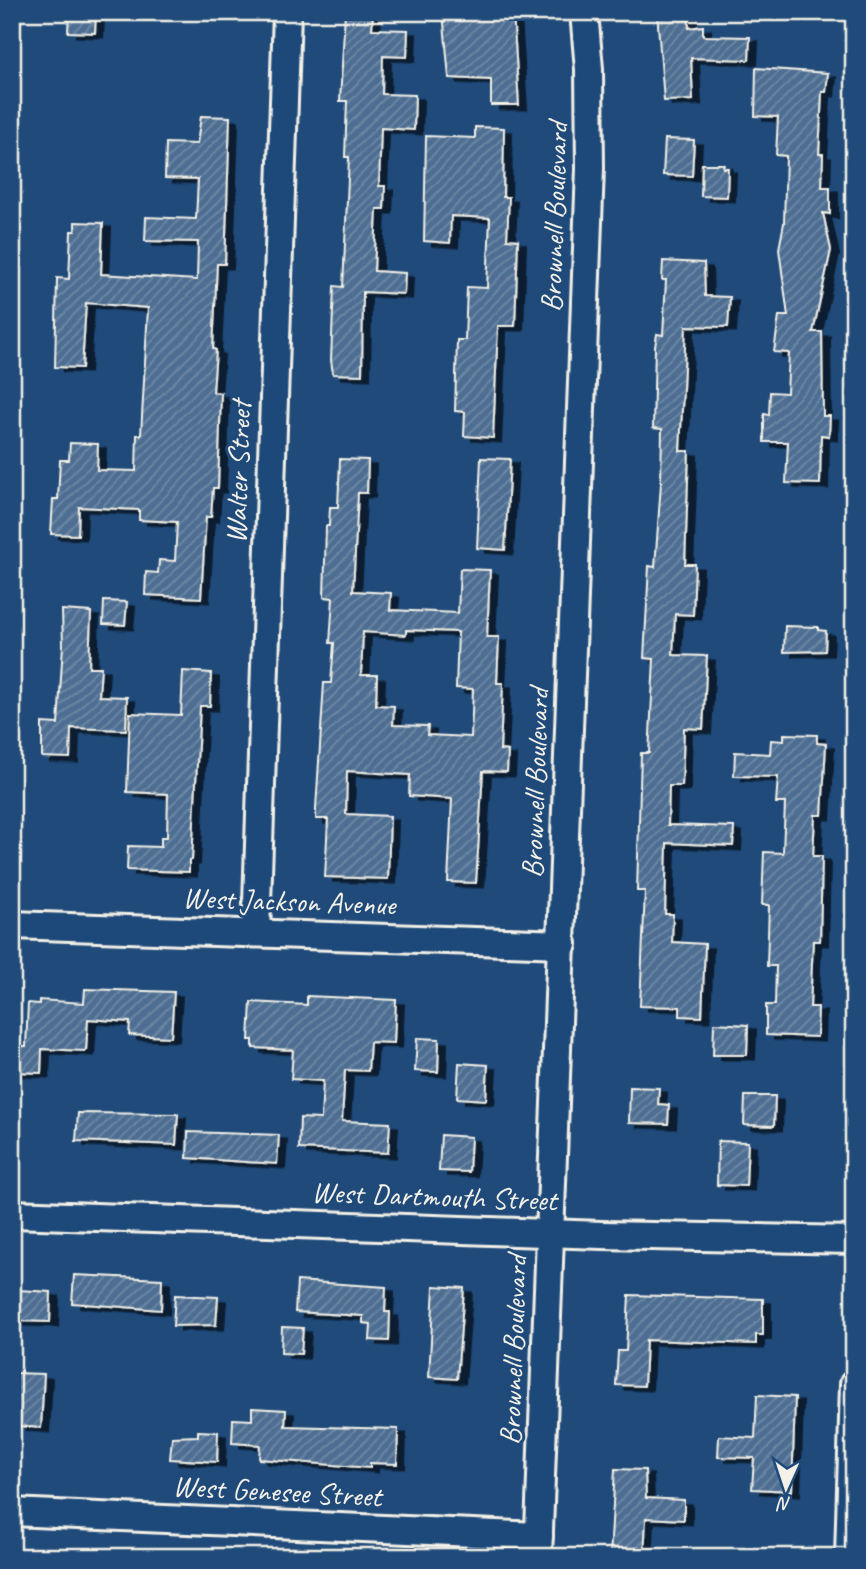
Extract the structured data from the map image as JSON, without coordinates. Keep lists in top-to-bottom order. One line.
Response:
{"streets":{"street":["Brownell Boulevard","Walter Street","West Jackson Avenue","West Dartmouth Street","West Genesee Street"]},"crossings":[["Brownell Boulevard","West Jackson Avenue"],["Brownell Boulevard","West Dartmouth Street"],["Brownell Boulevard","West Genesee Street"],["Walter Street","West Jackson Avenue"]],"north":"bottom"}
